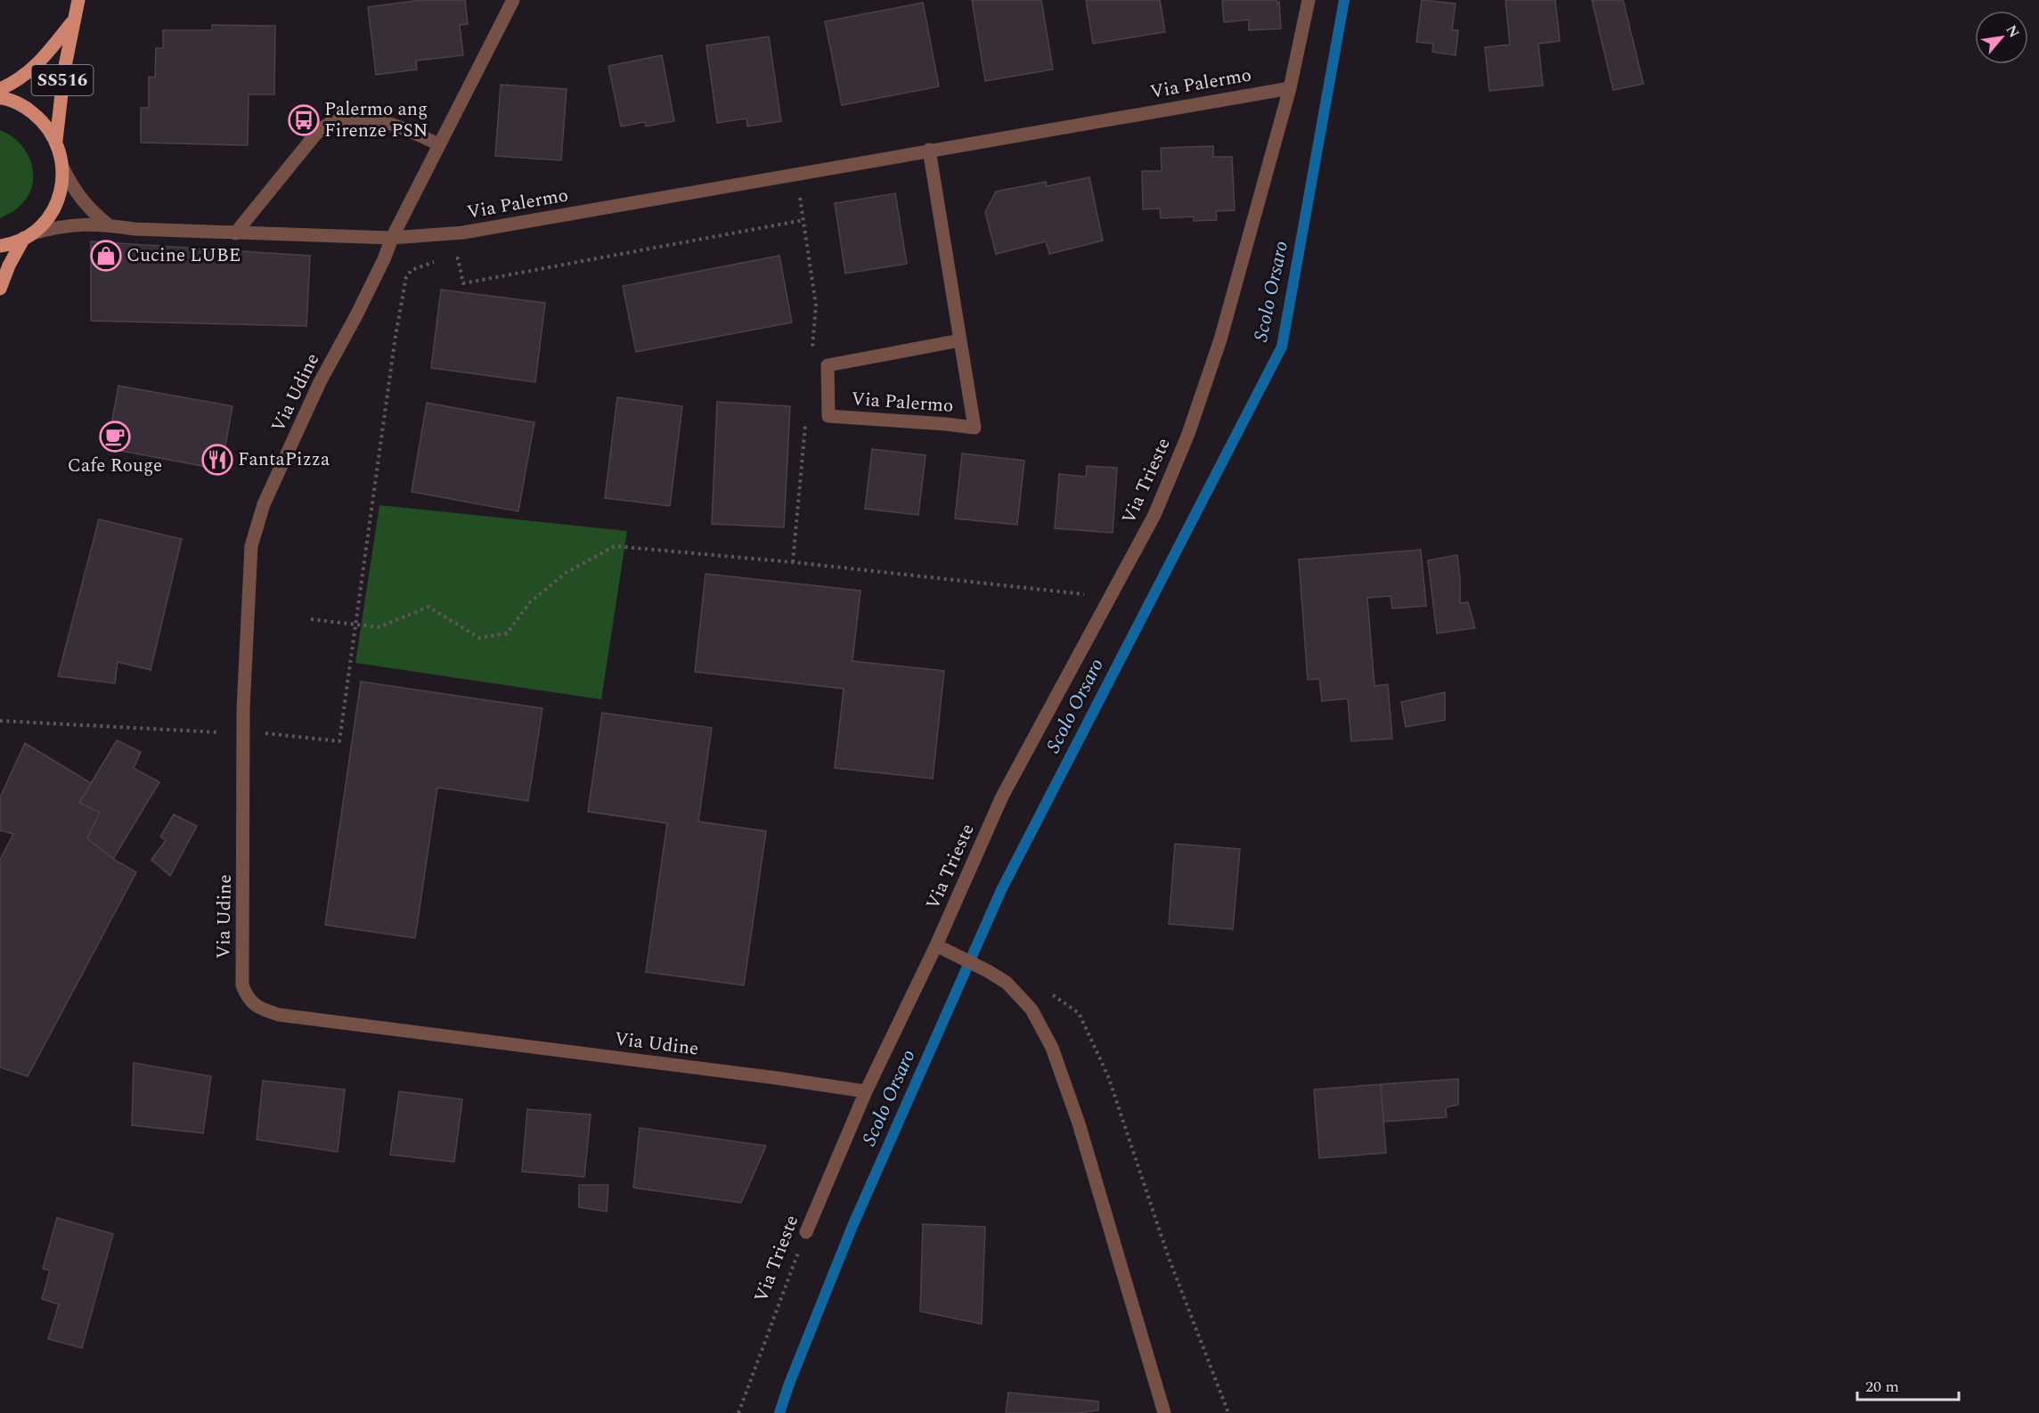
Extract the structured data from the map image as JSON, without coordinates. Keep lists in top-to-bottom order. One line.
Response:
{"streets":{"main road":["SS516"],"street":["Via Palermo","Via Udine","Via Trieste"]},"crossings":[["SS516","Via Palermo"],["Via Palermo","Via Udine"],["Via Palermo","Via Trieste"],["Via Udine","Via Trieste"]],"water":["Scolo Orsaro"],"places":{"bus stop":["Palermo ang Firenze PSN"],"shop":["Cucine LUBE"],"cafe":["Cafe Rouge"],"restaurant":["FantaPizza"]},"scale_bar":"20 m","north":"top right"}
